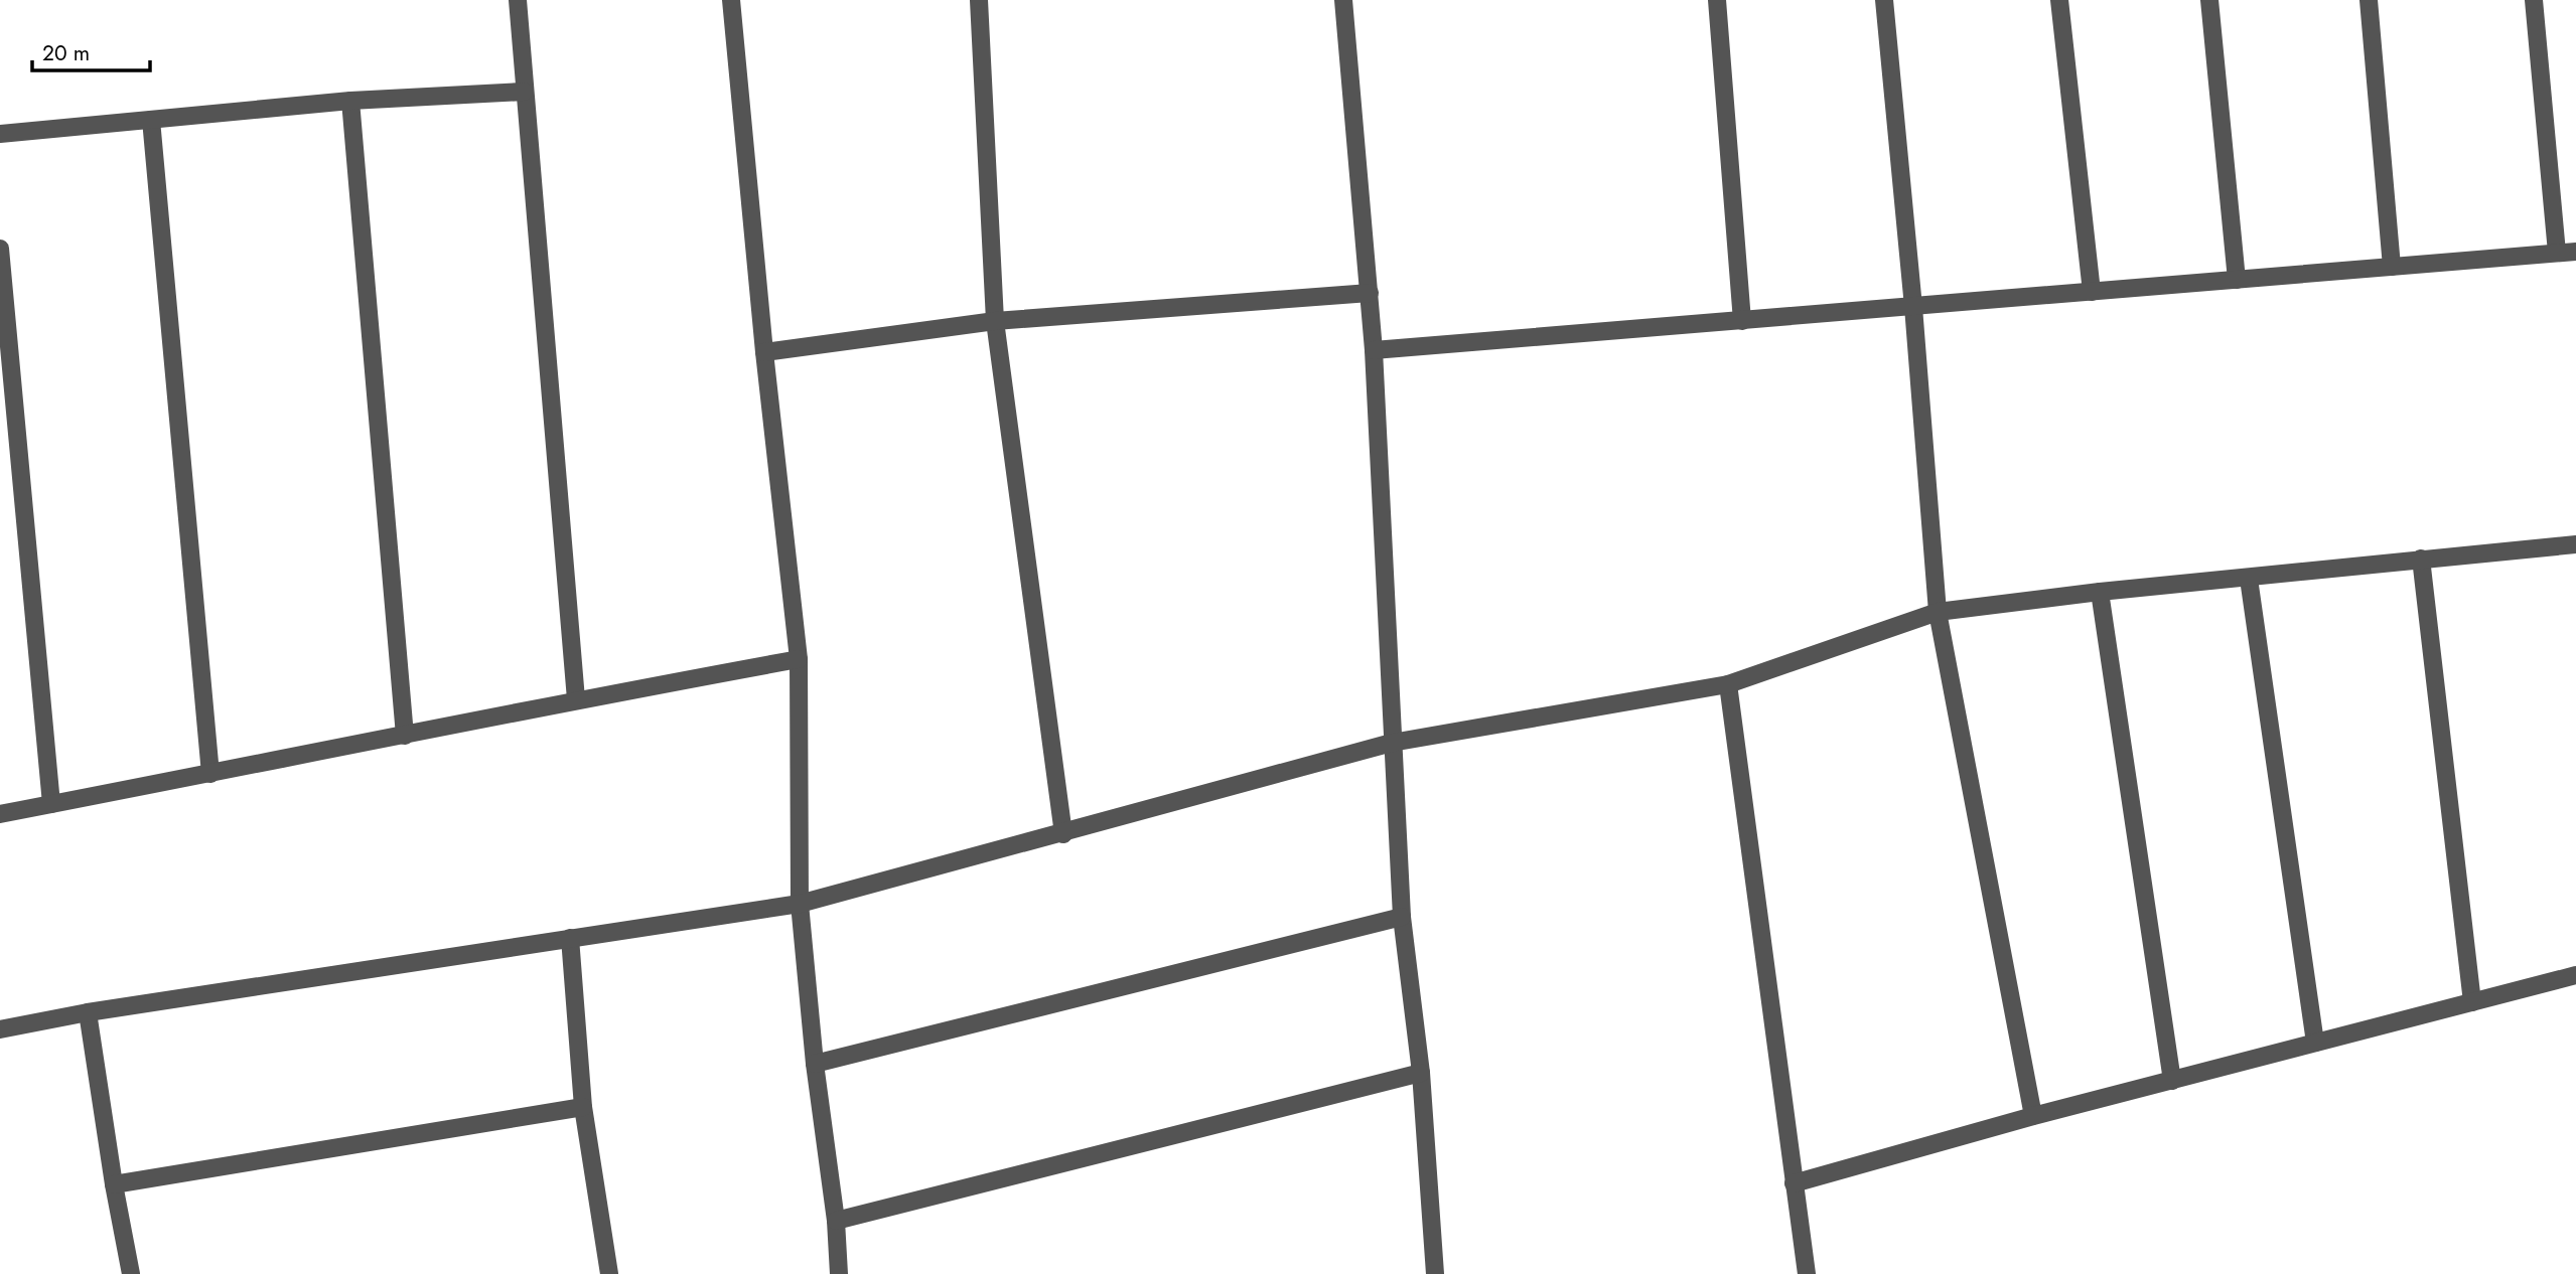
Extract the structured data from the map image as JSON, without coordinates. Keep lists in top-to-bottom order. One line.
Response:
{"scale_bar":"20 m"}
